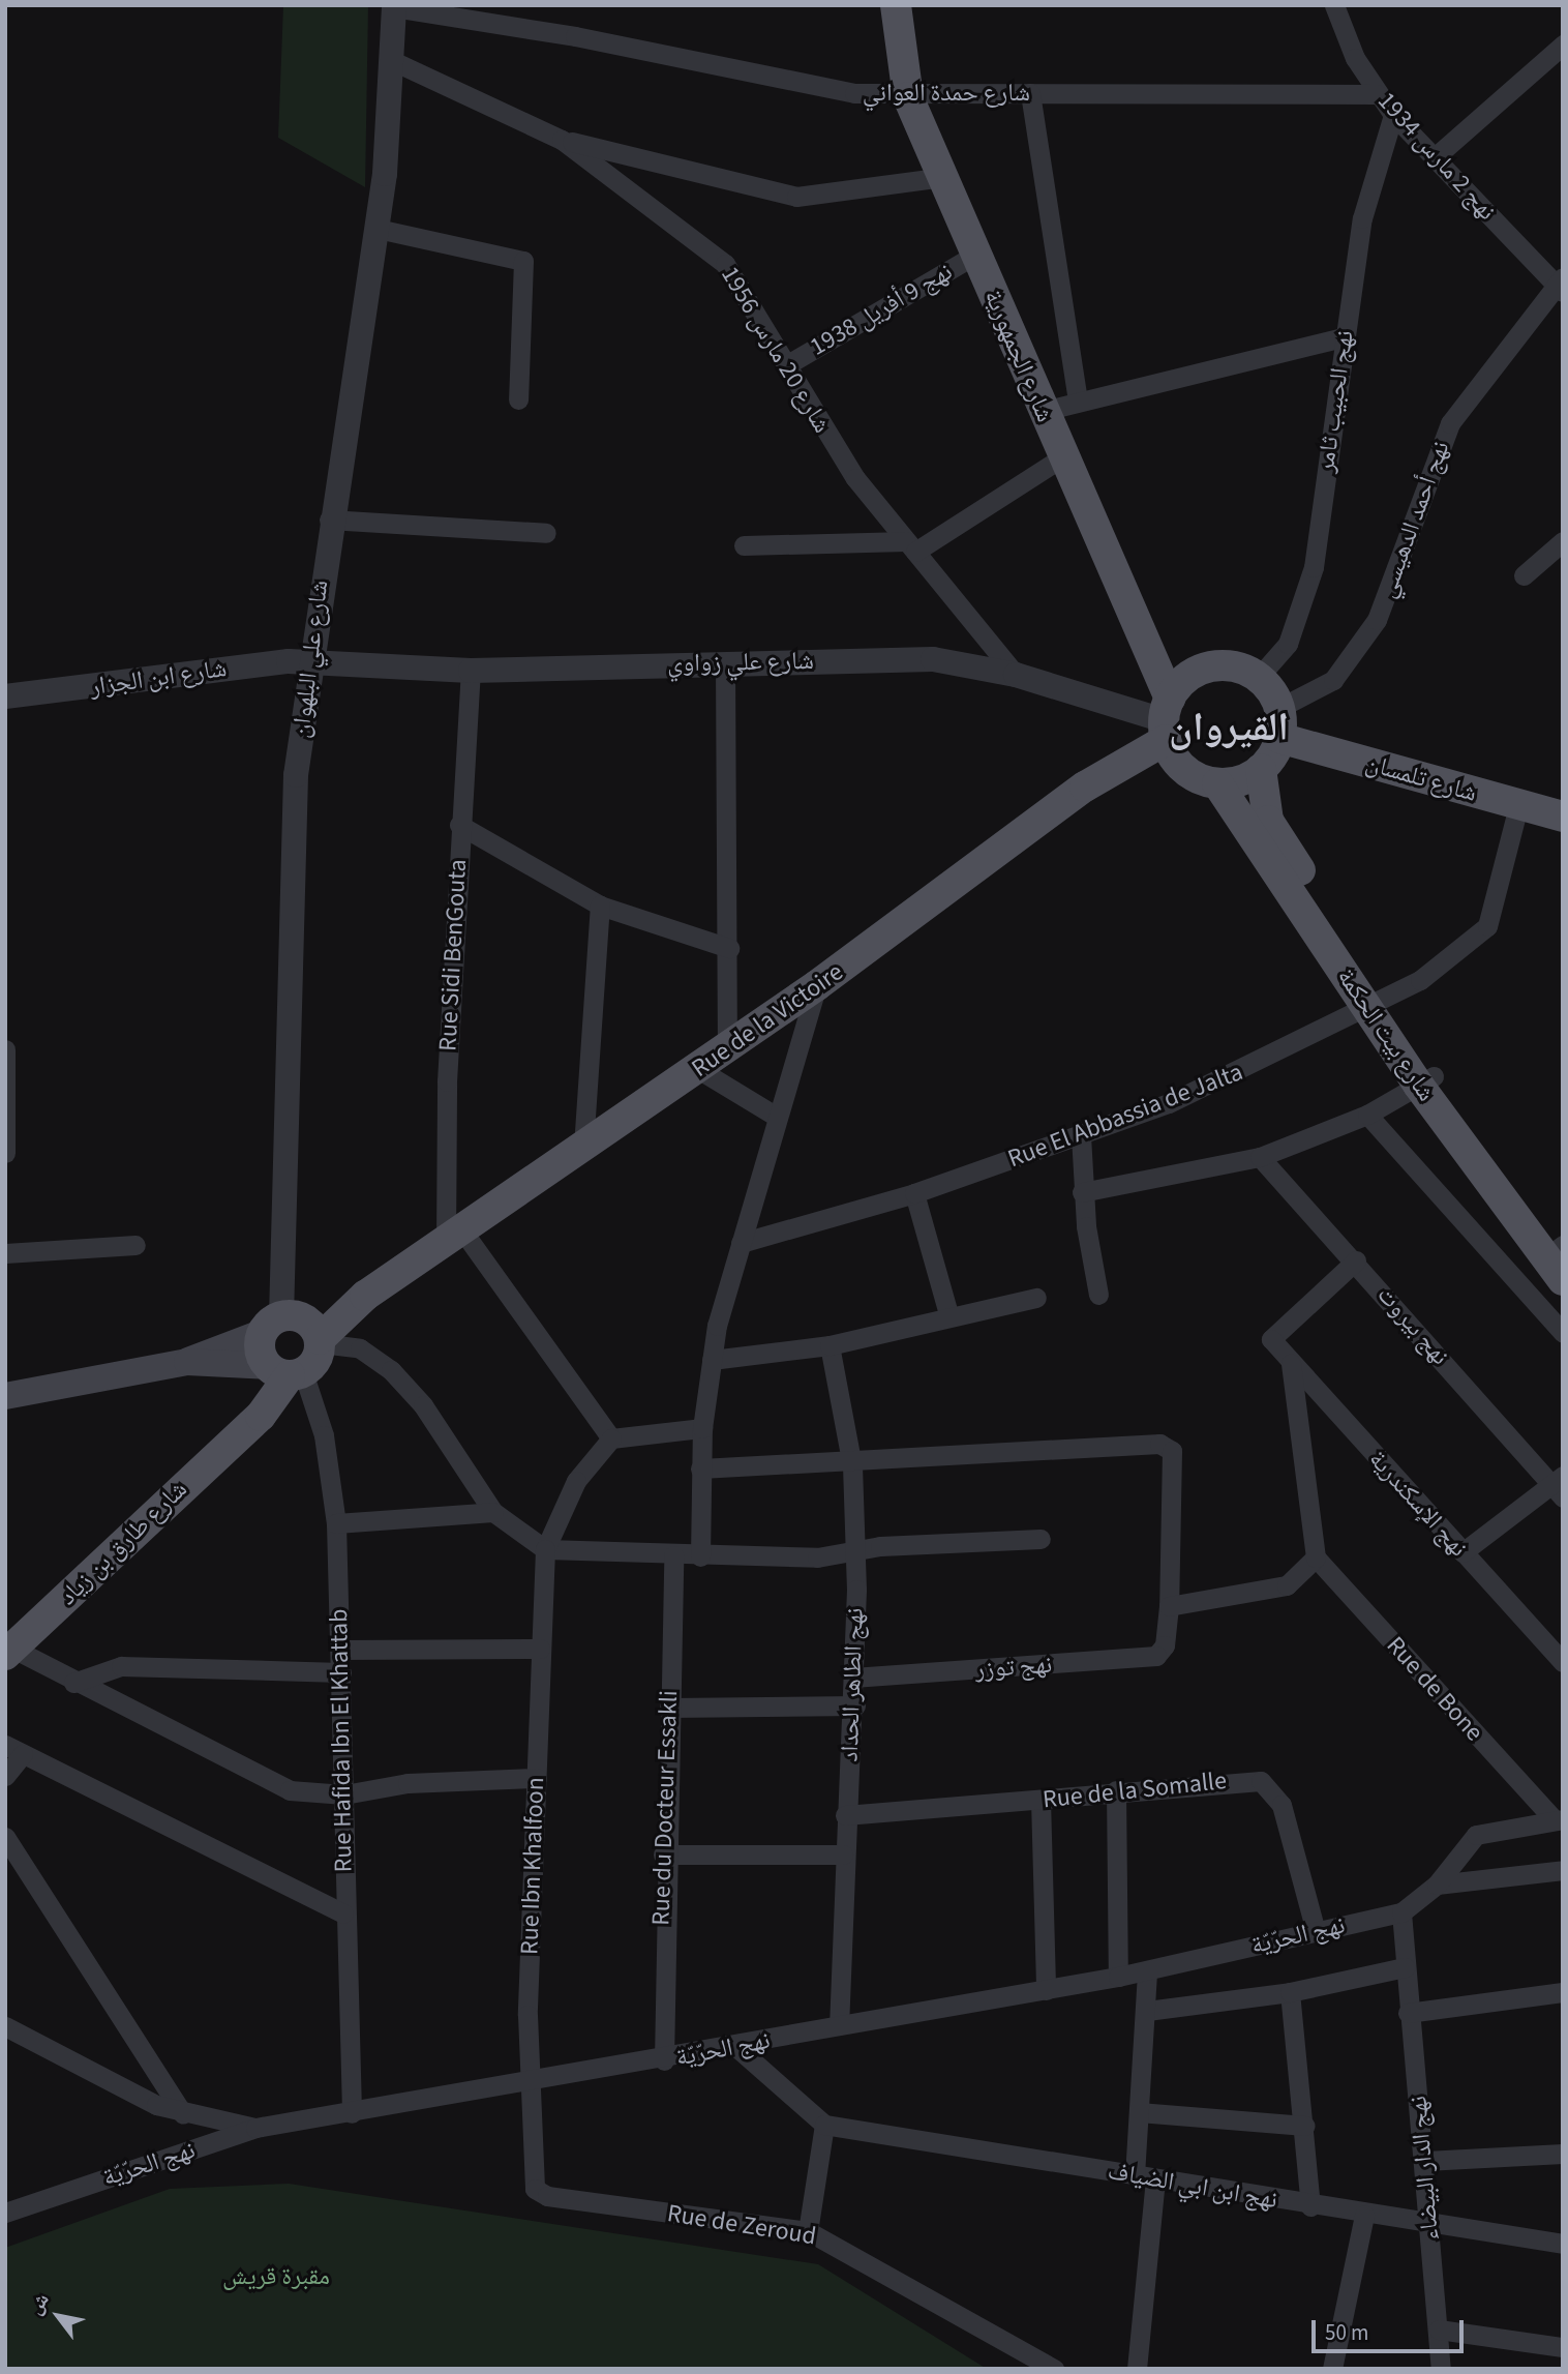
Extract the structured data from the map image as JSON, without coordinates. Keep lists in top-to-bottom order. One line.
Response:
{"streets":{"main road":["شارع الجمهورية","شارع تلمسان","Rue de la Victoire","شارع بيت الحكمة","شارع طارق بن زياد"],"street":["شارع حمدة العواني","نهج 2 مارس 1934","نهج 9 أفريل 1938","شارع 20 مارس 1956","نهج الحبيب ثامر","نهج أحمد الدهيسي","شارع علي البلهوان","شارع علي زواوي","شارع ابن الجزار","Rue Sidi BenGouta","Rue El Abbassia de Jalta","نهج بيروت","نهج الإسكندرية","نهج توزر","نهج الطاهر الحداد","Rue de Bone","Rue Hafida Ibn El Khattab","Rue de la Somalle","Rue du Docteur Essakli","Rue Ibn Khalfoon","نهج الحرّيّة","نهج الدار البيضاء","نهج ابن ابي الضياف","Rue de Zeroud"]},"crossings":[["شارع حمدة العواني","نهج 2 مارس 1934"],["شارع حمدة العواني","شارع الجمهورية"],["شارع حمدة العواني","شارع علي البلهوان"],["نهج 2 مارس 1934","نهج الحبيب ثامر"],["نهج 2 مارس 1934","نهج أحمد الدهيسي"],["نهج 9 أفريل 1938","شارع 20 مارس 1956"],["نهج 9 أفريل 1938","شارع الجمهورية"],["شارع 20 مارس 1956","شارع علي البلهوان"],["شارع 20 مارس 1956","شارع علي زواوي"],["شارع الجمهورية","نهج الحبيب ثامر"],["شارع الجمهورية","نهج أحمد الدهيسي"],["شارع الجمهورية","شارع علي زواوي"],["شارع الجمهورية","شارع تلمسان"],["شارع الجمهورية","Rue de la Victoire"],["شارع الجمهورية","شارع بيت الحكمة"],["نهج الحبيب ثامر","نهج أحمد الدهيسي"],["نهج الحبيب ثامر","شارع علي زواوي"],["نهج الحبيب ثامر","شارع تلمسان"],["نهج الحبيب ثامر","Rue de la Victoire"],["نهج الحبيب ثامر","شارع بيت الحكمة"],["نهج أحمد الدهيسي","شارع علي زواوي"],["نهج أحمد الدهيسي","شارع تلمسان"],["نهج أحمد الدهيسي","Rue de la Victoire"],["نهج أحمد الدهيسي","شارع بيت الحكمة"],["شارع علي البلهوان","شارع علي زواوي"],["شارع علي البلهوان","شارع ابن الجزار"],["شارع علي البلهوان","Rue de la Victoire"],["شارع علي زواوي","شارع ابن الجزار"],["شارع علي زواوي","شارع تلمسان"],["شارع علي زواوي","Rue Sidi BenGouta"],["شارع علي زواوي","Rue de la Victoire"],["شارع علي زواوي","شارع بيت الحكمة"],["شارع تلمسان","Rue de la Victoire"],["شارع تلمسان","شارع بيت الحكمة"],["شارع تلمسان","Rue El Abbassia de Jalta"],["Rue Sidi BenGouta","Rue de la Victoire"],["Rue de la Victoire","شارع بيت الحكمة"],["Rue de la Victoire","شارع طارق بن زياد"],["Rue de la Victoire","Rue Hafida Ibn El Khattab"],["شارع بيت الحكمة","Rue El Abbassia de Jalta"],["نهج بيروت","نهج الإسكندرية"],["شارع طارق بن زياد","Rue Hafida Ibn El Khattab"],["نهج توزر","نهج الطاهر الحداد"],["نهج الطاهر الحداد","Rue de la Somalle"],["نهج الطاهر الحداد","نهج الحرّيّة"],["Rue Hafida Ibn El Khattab","نهج الحرّيّة"],["Rue de la Somalle","نهج الحرّيّة"],["Rue du Docteur Essakli","نهج الحرّيّة"],["Rue Ibn Khalfoon","نهج الحرّيّة"],["Rue Ibn Khalfoon","Rue de Zeroud"],["نهج الحرّيّة","نهج الدار البيضاء"],["نهج الدار البيضاء","نهج ابن ابي الضياف"]],"districts":["القيروان"],"parks":["مقبرة قريش"],"scale_bar":"50 m","north":"top left"}
